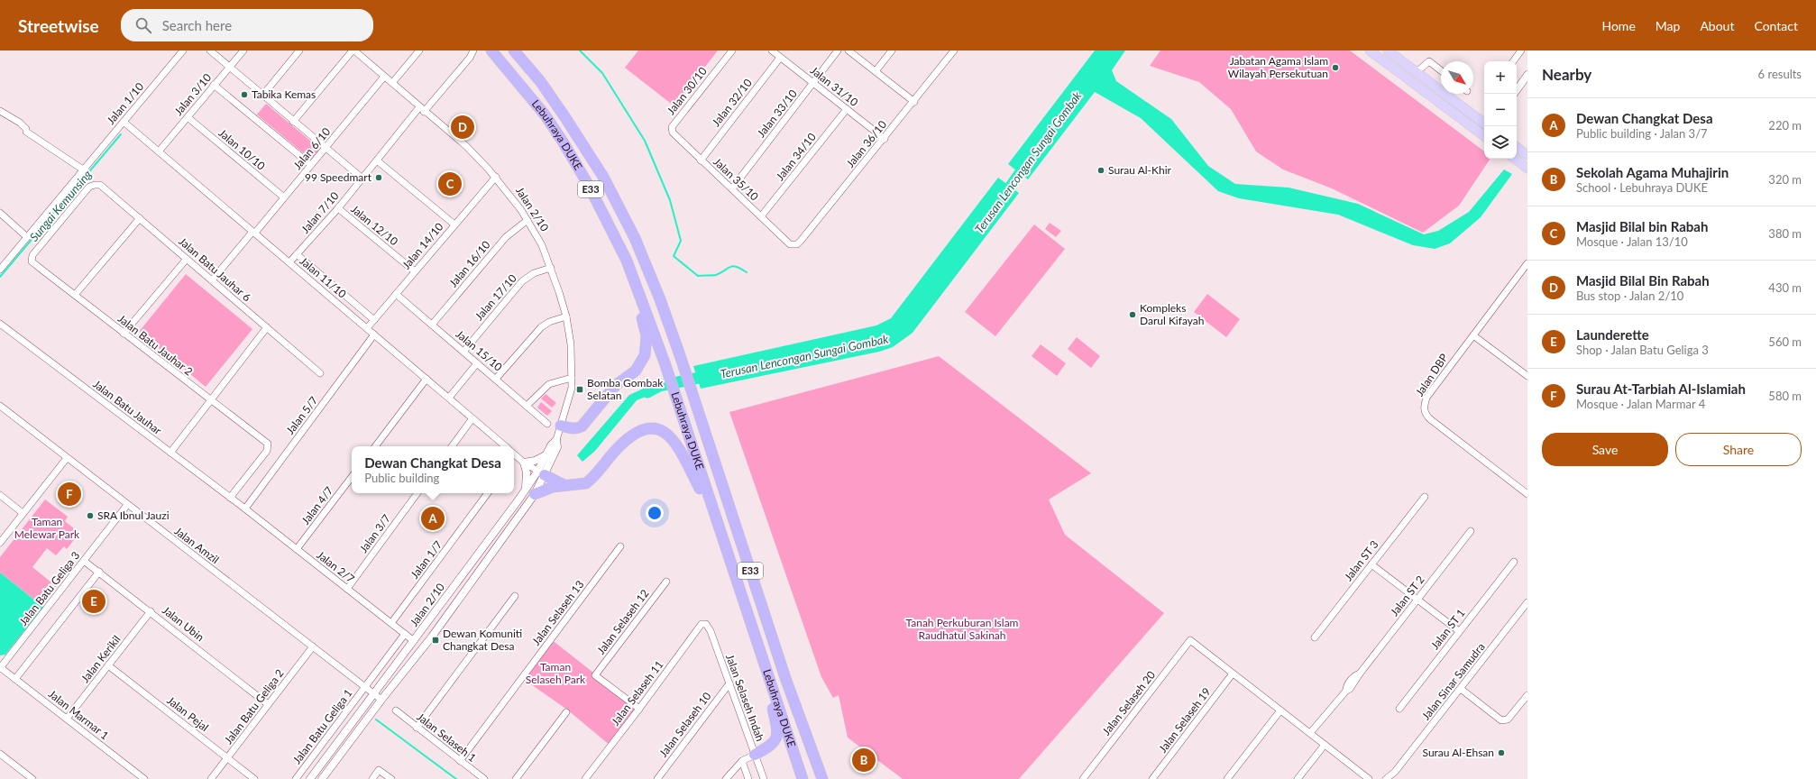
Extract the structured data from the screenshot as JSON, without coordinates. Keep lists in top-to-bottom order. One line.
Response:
{"streets":{"highway":["Lebuhraya DUKE","E33"],"street":["Jalan 31/10","Jalan 30/10","Jalan 3/10","Jalan 32/10","Jalan 1/10","Jalan 33/10","Jalan 36/10","Jalan 6/10","Jalan 10/10","Jalan 34/10","Jalan 35/10","Jalan 2/10","Jalan 7/10","Jalan 12/10","Jalan 14/10","Jalan 16/10","Jalan Batu Jauhar 6","Jalan 11/10","Jalan 17/10","Jalan Batu Jauhar 2","Jalan 15/10","Jalan DBP","Jalan Batu Jauhar","Jalan 5/7","Jalan 4/7","Jalan 3/7","Jalan Amzil","Jalan 1/7","Jalan ST 3","Jalan 2/7","Jalan Batu Geliga 3","Jalan ST 2","Jalan Selaseh 13","Jalan Selaseh 12","Jalan Ubin","Jalan ST 1","Jalan Kerikil","Jalan Sinar Samudra","Jalan Selaseh 11","Jalan Selaseh Indah","Jalan Selaseh 20","Jalan Batu Geliga 2","Jalan Pejal","Jalan Marmar 1","Jalan Selaseh 19","Jalan Selaseh 10","Jalan Batu Geliga 1","Jalan Selaseh 1"]},"crossings":[["Jalan 31/10","Jalan 32/10"],["Jalan 31/10","Jalan 33/10"],["Jalan 31/10","Jalan 36/10"],["Jalan 31/10","Jalan 34/10"],["Jalan 30/10","Jalan 35/10"],["Jalan 3/10","Jalan 10/10"],["Jalan 3/10","Jalan 11/10"],["Jalan 32/10","Jalan 35/10"],["Jalan 1/10","Jalan 11/10"],["Jalan 33/10","Jalan 35/10"],["Jalan 36/10","Jalan 35/10"],["Jalan 6/10","Jalan 10/10"],["Jalan 6/10","Jalan 2/10"],["Jalan 6/10","Jalan Batu Jauhar 6"],["Jalan 6/10","Jalan 11/10"],["Jalan 34/10","Jalan 35/10"],["Jalan 2/10","Jalan 7/10"],["Jalan 2/10","Jalan 14/10"],["Jalan 2/10","Jalan 16/10"],["Jalan 2/10","Jalan 17/10"],["Jalan 2/10","Jalan Amzil"],["Jalan 2/10","Jalan 2/7"],["Jalan 7/10","Jalan 12/10"],["Jalan 7/10","Jalan 11/10"],["Jalan 12/10","Jalan 14/10"],["Jalan 14/10","Jalan 11/10"],["Jalan 14/10","Jalan 15/10"],["Jalan 16/10","Jalan 15/10"],["Jalan Batu Jauhar 6","Jalan Batu Jauhar 2"],["Jalan 11/10","Jalan 5/7"],["Jalan 17/10","Jalan 15/10"],["Jalan Batu Jauhar 2","Jalan Batu Jauhar"],["Jalan Batu Jauhar","Jalan 5/7"],["Jalan Batu Jauhar","Jalan 2/7"],["Jalan 5/7","Jalan 2/7"],["Jalan 4/7","Jalan 2/7"],["Jalan 3/7","Jalan 2/7"],["Jalan Amzil","Jalan Batu Geliga 3"],["Jalan Amzil","Jalan Batu Geliga 2"],["Jalan Amzil","Jalan Batu Geliga 1"],["Jalan 1/7","Jalan 2/7"],["Jalan 2/7","Jalan Batu Geliga 1"],["Jalan Batu Geliga 3","Jalan Ubin"],["Jalan Batu Geliga 3","Jalan Marmar 1"],["Jalan Selaseh 13","Jalan Selaseh 1"],["Jalan Selaseh 12","Jalan Selaseh 11"],["Jalan Ubin","Jalan Kerikil"],["Jalan Ubin","Jalan Batu Geliga 2"],["Jalan Kerikil","Jalan Pejal"],["Jalan Kerikil","Jalan Marmar 1"],["Jalan Selaseh 11","Jalan Selaseh Indah"],["Jalan Selaseh Indah","Jalan Selaseh 10"],["Jalan Selaseh 20","Jalan Selaseh 19"],["Jalan Batu Geliga 2","Jalan Pejal"]],"water":["Terusan Lencongan Sungai Gombak","Sungai Kemunsing"],"parks":["Taman Melewar Park","Tanah Perkuburan Islam Raudhatul Sakinah","Taman Selaseh Park"],"places":{"other":["Jabatan Agama Islam Wilayah Persekutuan","Tabika Kemas","Surau Al-Khir","99 Speedmart","Kompleks Darul Kifayah","SRA Ibnul Jauzi","Surau Al-Ehsan"],"transit":["Bomba Gombak Selatan","Dewan Komuniti Changkat Desa"]},"north":"bottom right","page":{"header":"Streetwise","search":"Search here","nav":["Home","Map","About","Contact"],"heading":["Nearby","6 results"],"map_buttons":["+","−"],"list":[{"mark":"A","name":"Dewan Changkat Desa","note":"Public building · Jalan 3/7","value":"220 m"},{"mark":"B","name":"Sekolah Agama Muhajirin","note":"School · Lebuhraya DUKE","value":"320 m"},{"mark":"C","name":"Masjid Bilal bin Rabah","note":"Mosque · Jalan 13/10","value":"380 m"},{"mark":"D","name":"Masjid Bilal Bin Rabah","note":"Bus stop · Jalan 2/10","value":"430 m"},{"mark":"E","name":"Launderette","note":"Shop · Jalan Batu Geliga 3","value":"560 m"},{"mark":"F","name":"Surau At-Tarbiah Al-Islamiah","note":"Mosque · Jalan Marmar 4","value":"580 m"}],"pins":["D","C","F","A","E","B"],"buttons":["Save","Share"],"popup":["Dewan Changkat Desa","Public building"]}}
